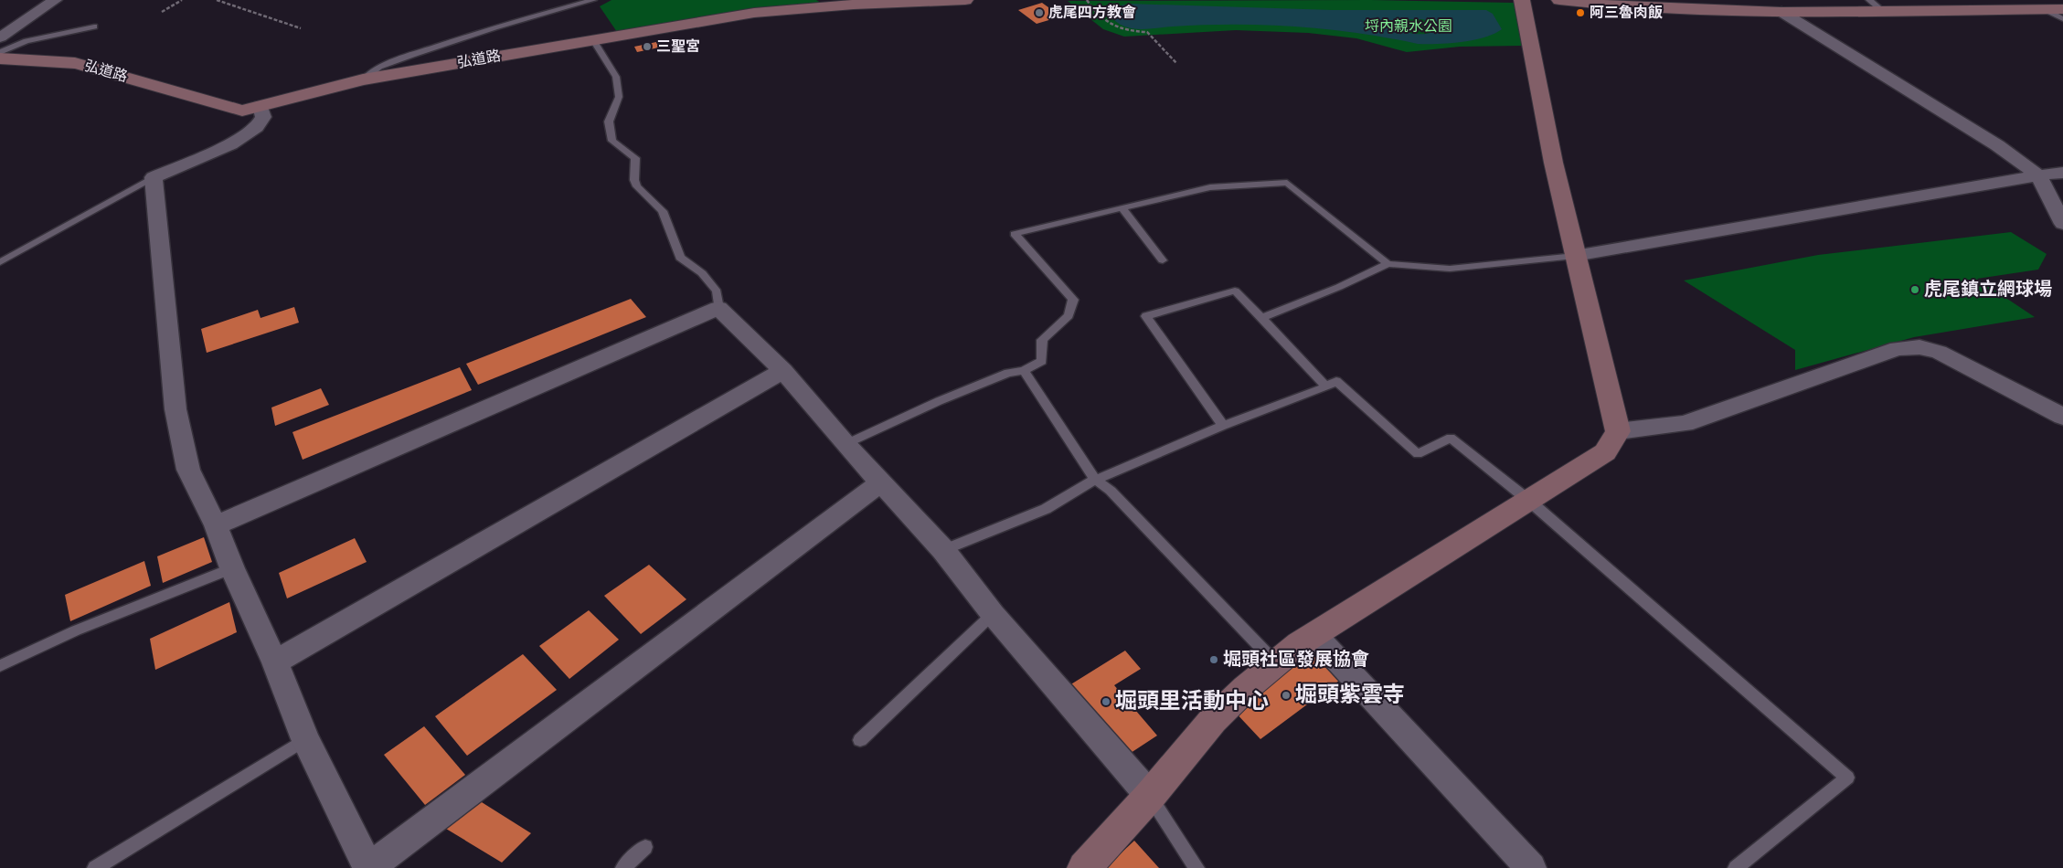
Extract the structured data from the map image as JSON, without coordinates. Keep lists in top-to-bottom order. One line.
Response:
{"streets":{"street":["弘道路"]},"parks":["埒內親水公園"],"places":["虎尾四方教會","阿三魯肉飯","三聖宮","虎尾鎮立網球場","堀頭社區發展協會","堀頭紫雲寺","堀頭里活動中心"]}
